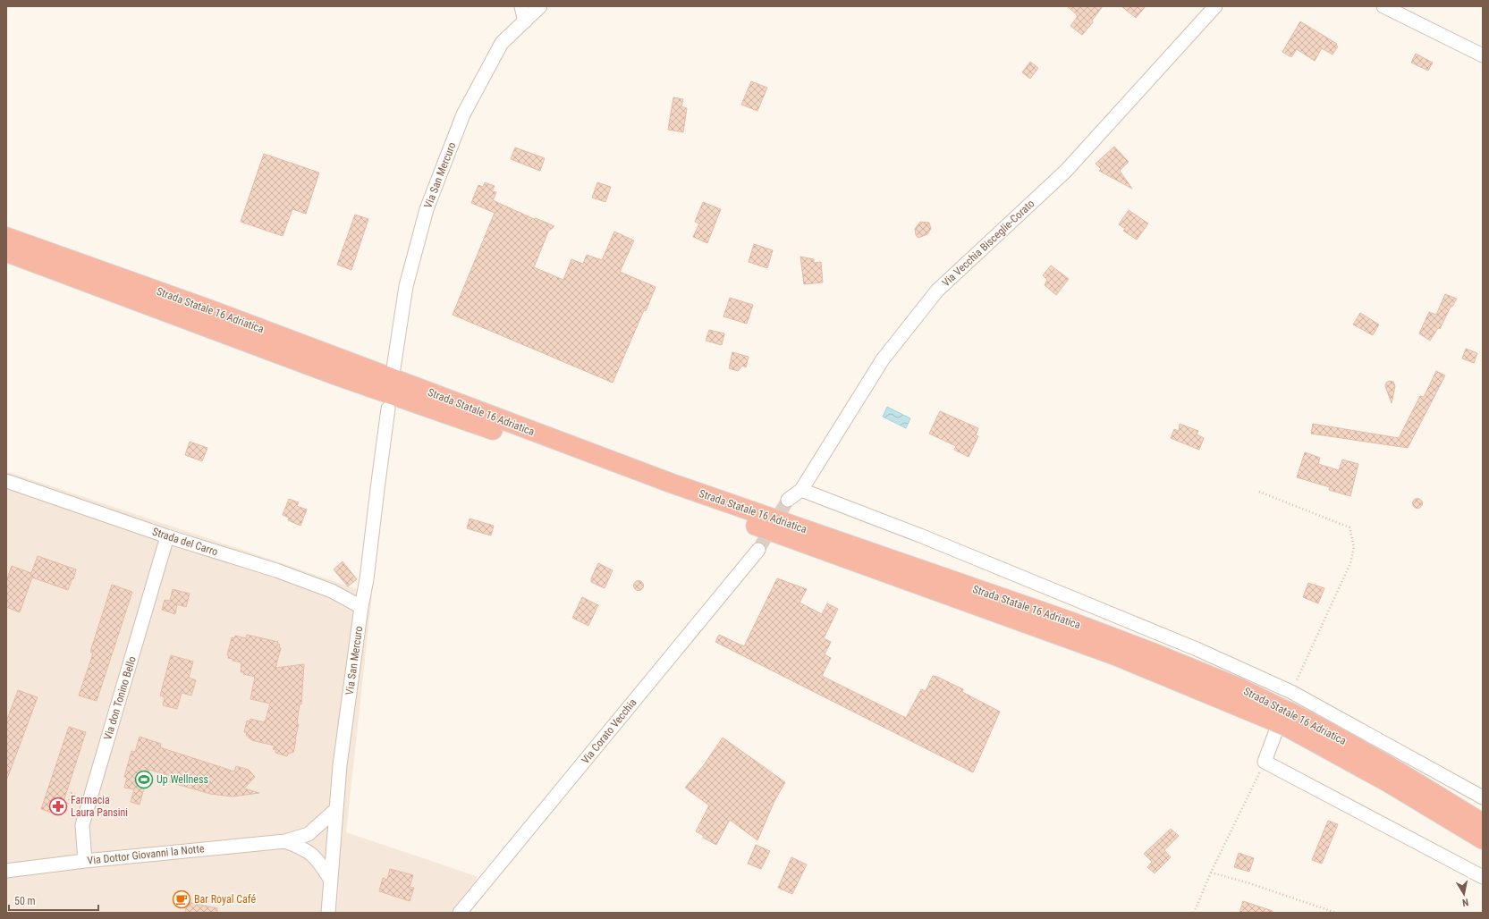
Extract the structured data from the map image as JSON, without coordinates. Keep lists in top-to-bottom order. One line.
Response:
{"streets":{"highway":["Strada Statale 16 Adriatica"],"street":["Via San Mercuro","Via Vecchia Bisceglie-Corato","Strada del Carro","Via don Tonino Bello","Via Corato Vecchia","Via Dottor Giovanni la Notte"]},"crossings":[["Via San Mercuro","Strada del Carro"],["Via San Mercuro","Via Dottor Giovanni la Notte"],["Strada del Carro","Via don Tonino Bello"],["Via don Tonino Bello","Via Dottor Giovanni la Notte"]],"places":{"sports":["Up Wellness"],"pharmacy":["Farmacia Laura Pansini"],"cafe":["Bar Royal Café"]},"scale_bar":"50 m","north":"bottom"}
